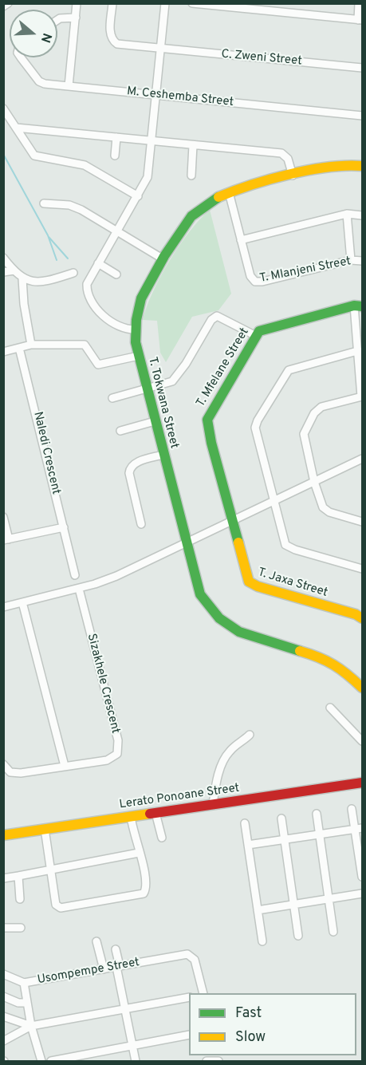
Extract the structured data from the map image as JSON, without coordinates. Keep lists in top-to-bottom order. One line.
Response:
{"streets":{"street":["C. Zweni Street","M. Ceshemba Street","T. Mlanjeni Street","T. Mfelane Street","T. Tokwana Street","Naledi Crescent","T. Jaxa Street","Sizakhele Crescent","Lerato Ponoane Street","Usompempe Street"]},"crossings":[["T. Mlanjeni Street","T. Tokwana Street"],["T. Mfelane Street","T. Jaxa Street"]],"legend":["Fast","Slow"],"north":"right"}
